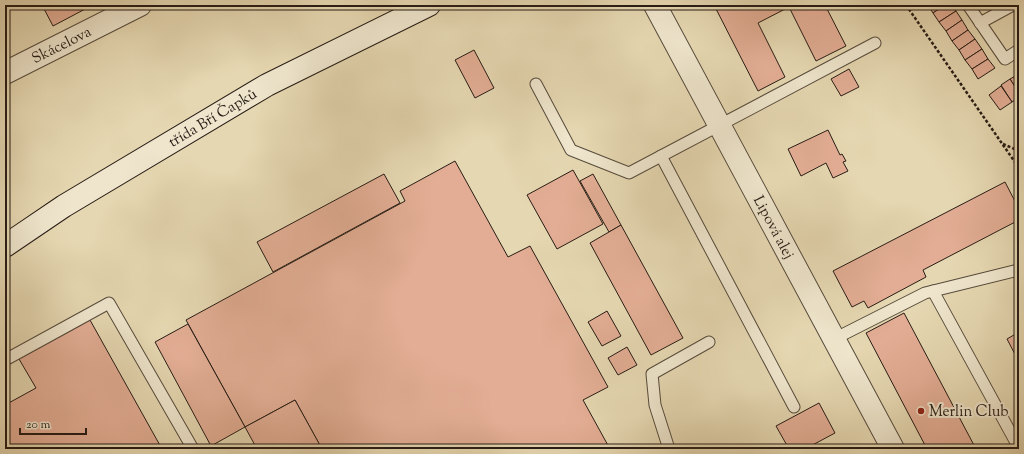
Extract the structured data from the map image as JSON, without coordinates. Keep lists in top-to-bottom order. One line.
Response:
{"streets":{"street":["Skácelova","třída Bří Čapků","Lipová alej"]},"places":["Merlin Club"],"scale_bar":"20 m"}
